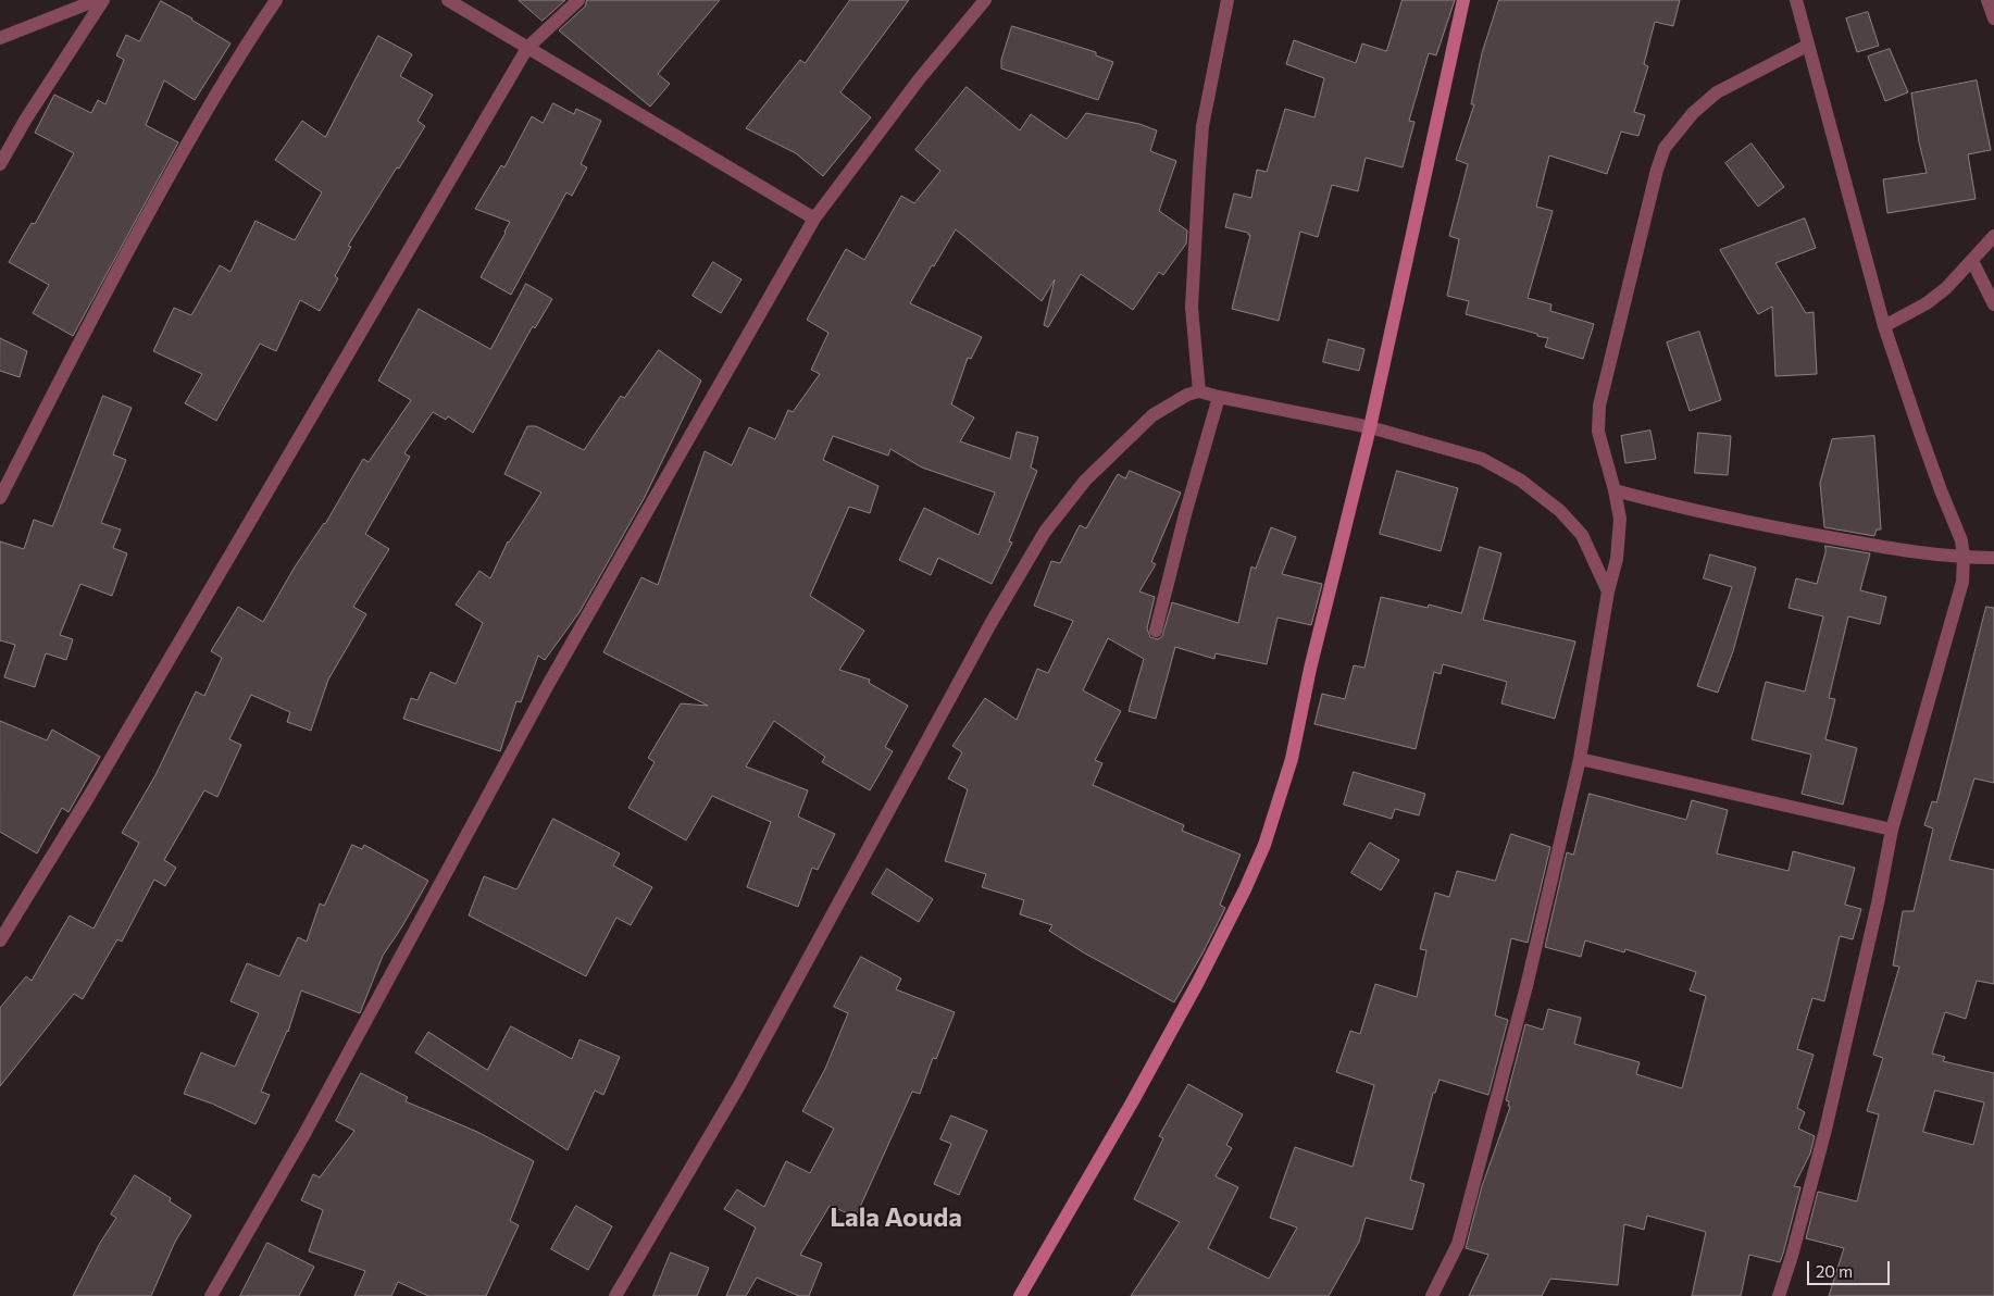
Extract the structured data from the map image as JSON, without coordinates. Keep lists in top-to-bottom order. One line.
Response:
{"districts":["Lala Aouda"],"scale_bar":"20 m"}
